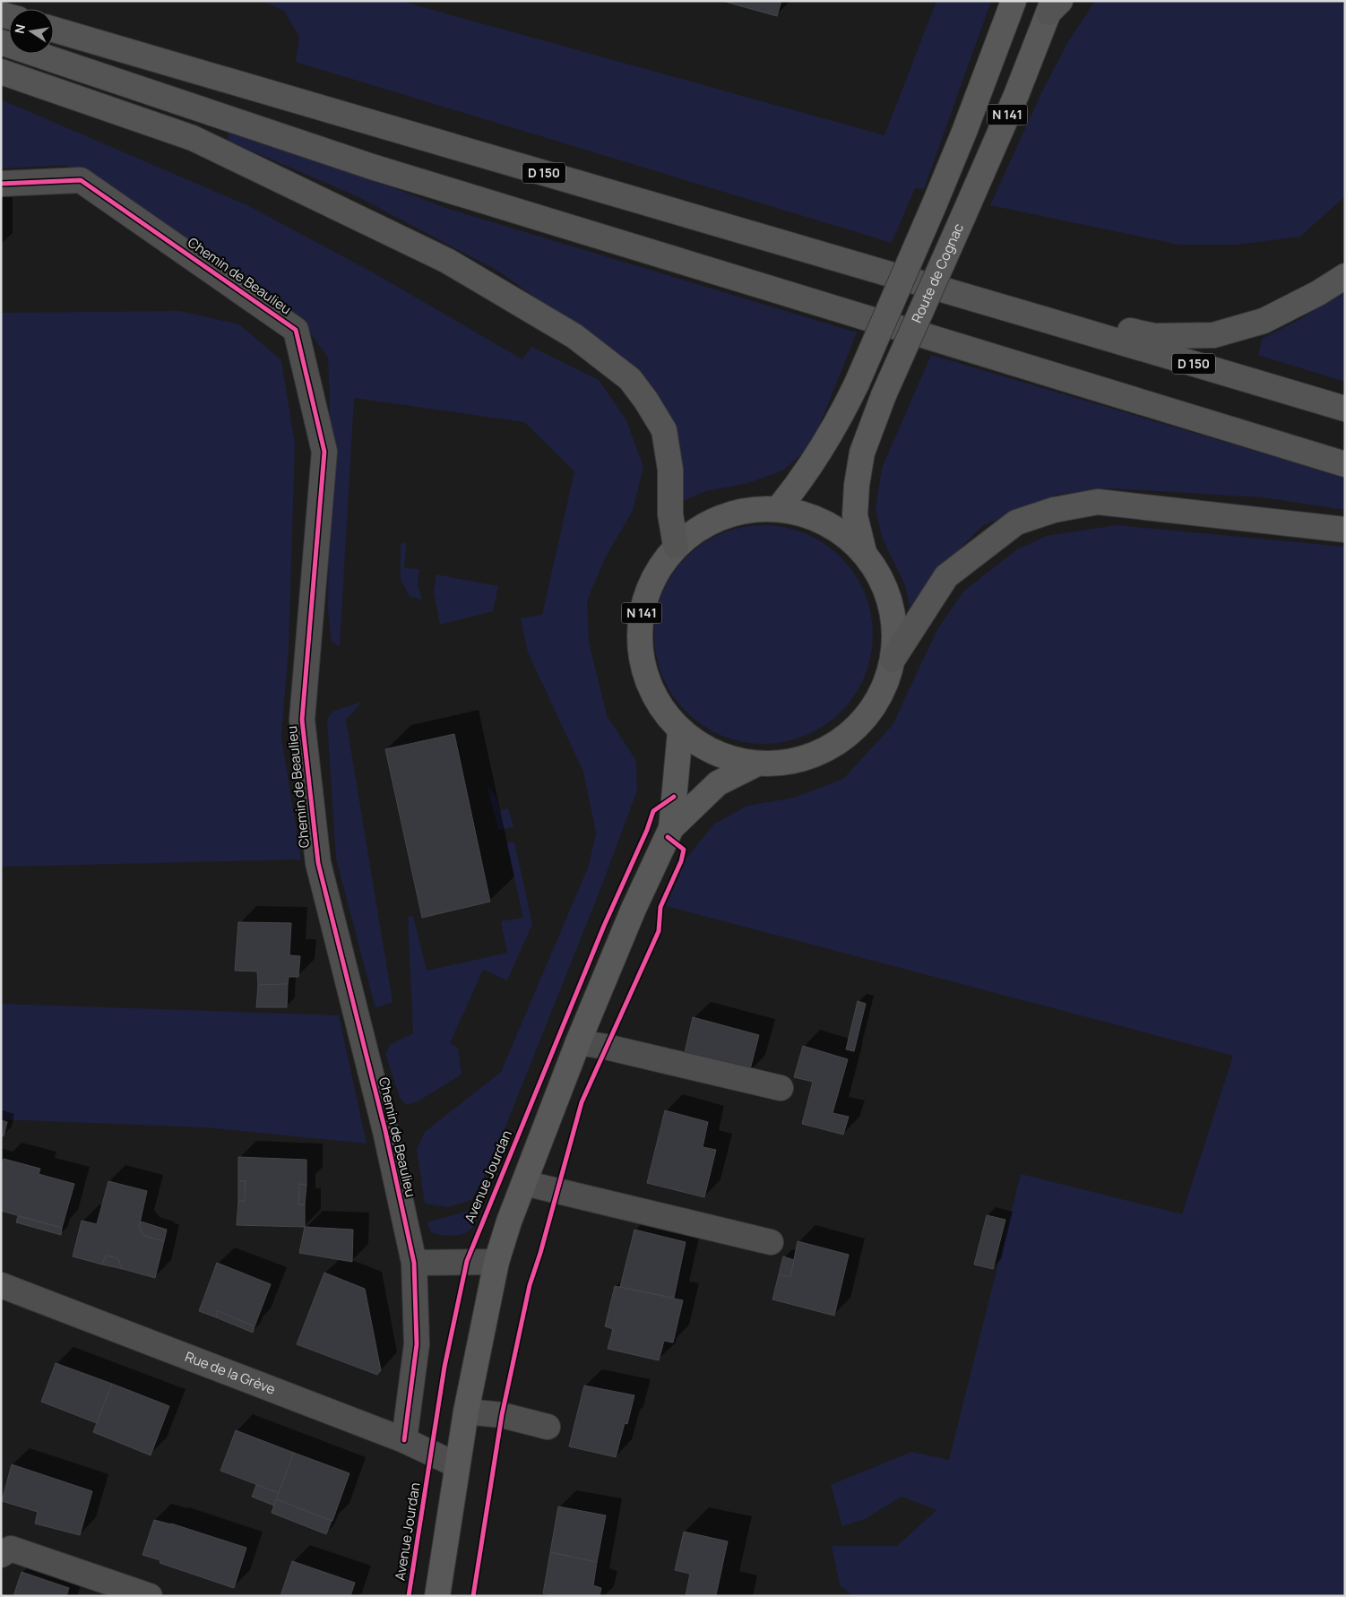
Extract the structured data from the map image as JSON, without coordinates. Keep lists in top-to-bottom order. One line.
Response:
{"streets":{"highway":["D 150"],"main road":["N 141","Route de Cognac"],"street":["Chemin de Beaulieu","Rue de la Grève"],"cycle path":["Avenue Jourdan"]},"crossings":[["N 141","Route de Cognac"],["Chemin de Beaulieu","Rue de la Grève"]],"north":"left"}
